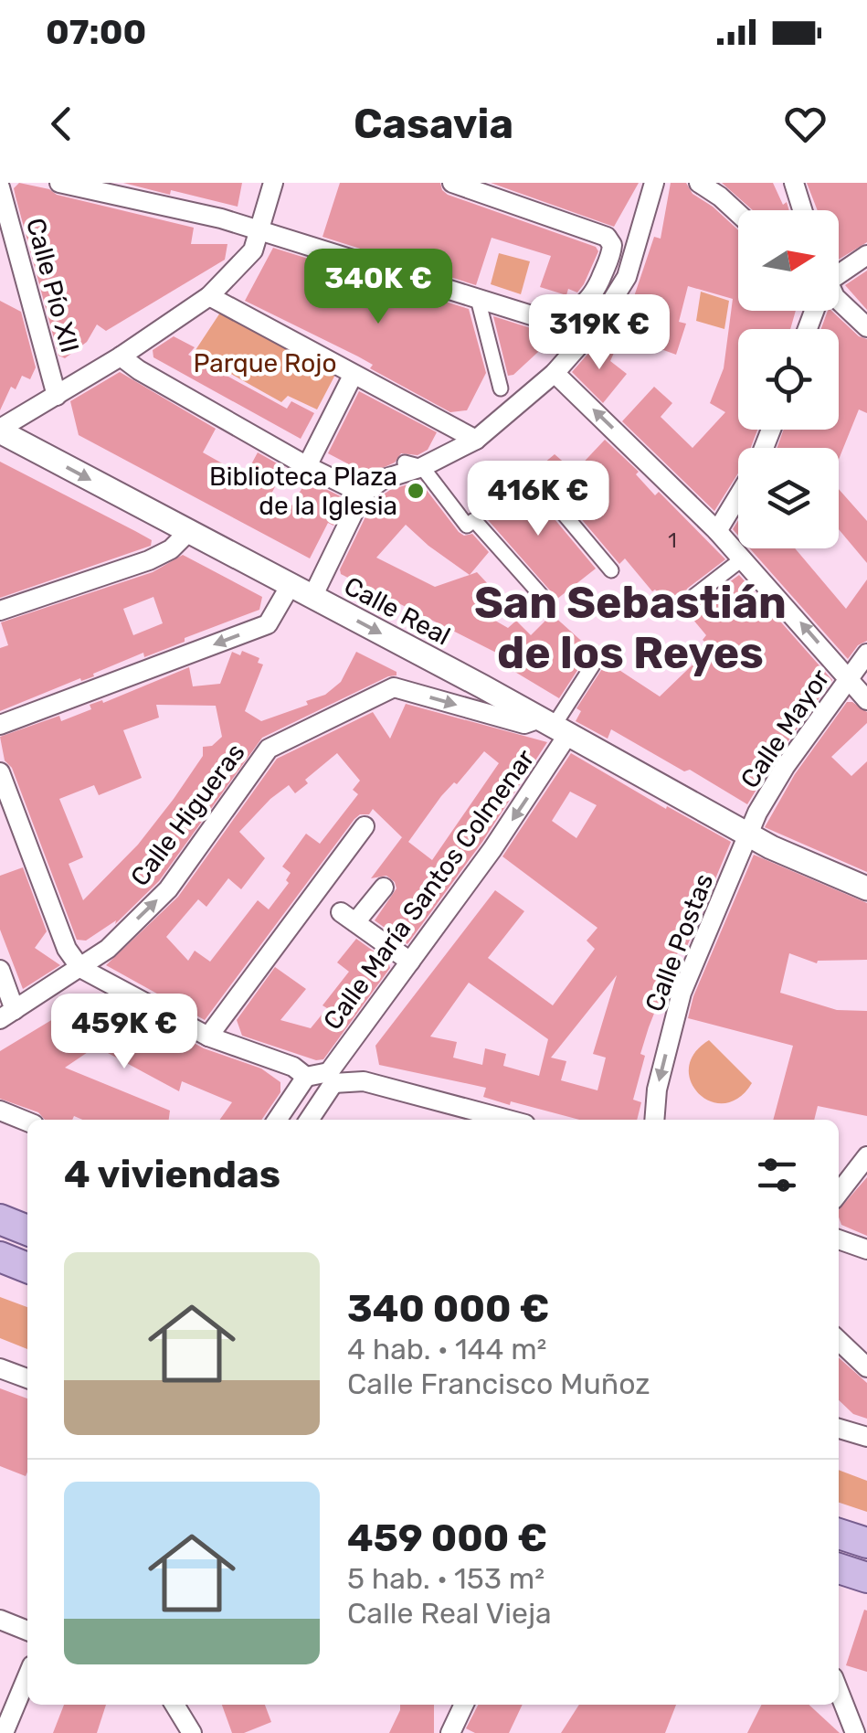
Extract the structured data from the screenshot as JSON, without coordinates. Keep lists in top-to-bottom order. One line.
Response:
{"streets":{"street":["Calle Pío XII","Calle Real","Calle Mayor","Calle Higueras","Calle María Santos Colmenar","Calle Postas"]},"crossings":[["Calle Real","Calle Mayor"],["Calle Real","Calle Higueras"],["Calle Real","Calle María Santos Colmenar"],["Calle Real","Calle Postas"],["Calle Mayor","Calle Postas"],["Calle Higueras","Calle María Santos Colmenar"]],"one_way":["Calle María Santos Colmenar","Calle Postas"],"districts":["San Sebastián de los Reyes"],"parks":["Parque Rojo"],"places":["Biblioteca Plaza de la Iglesia"],"house_numbers":["1"],"north":"right","page":{"status":"07:00","header":"Casavia","price":["340K €","319K €","416K €","459K €"],"heading":"4 viviendas","list":[{"name":"340 000 €","note":"4 hab. · 144 m² · Calle Francisco Muñoz"},{"name":"459 000 €","note":"5 hab. · 153 m² · Calle Real Vieja"}]}}
